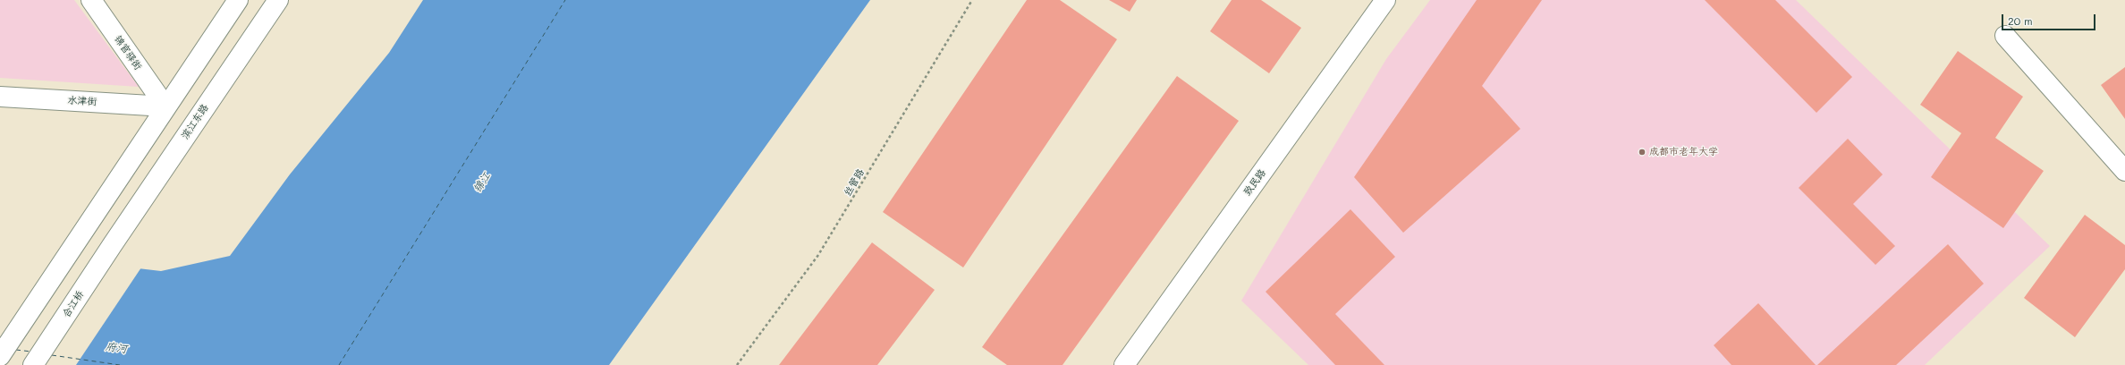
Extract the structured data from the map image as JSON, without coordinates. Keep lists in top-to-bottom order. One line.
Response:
{"streets":{"street":["锦官驿街","水津街","滨江东路","致民路","合江桥"],"path":["丝管路"]},"crossings":[["锦官驿街","水津街"],["滨江东路","合江桥"]],"water":["锦江","府河"],"places":["成都市老年大学"],"scale_bar":"20 m"}
